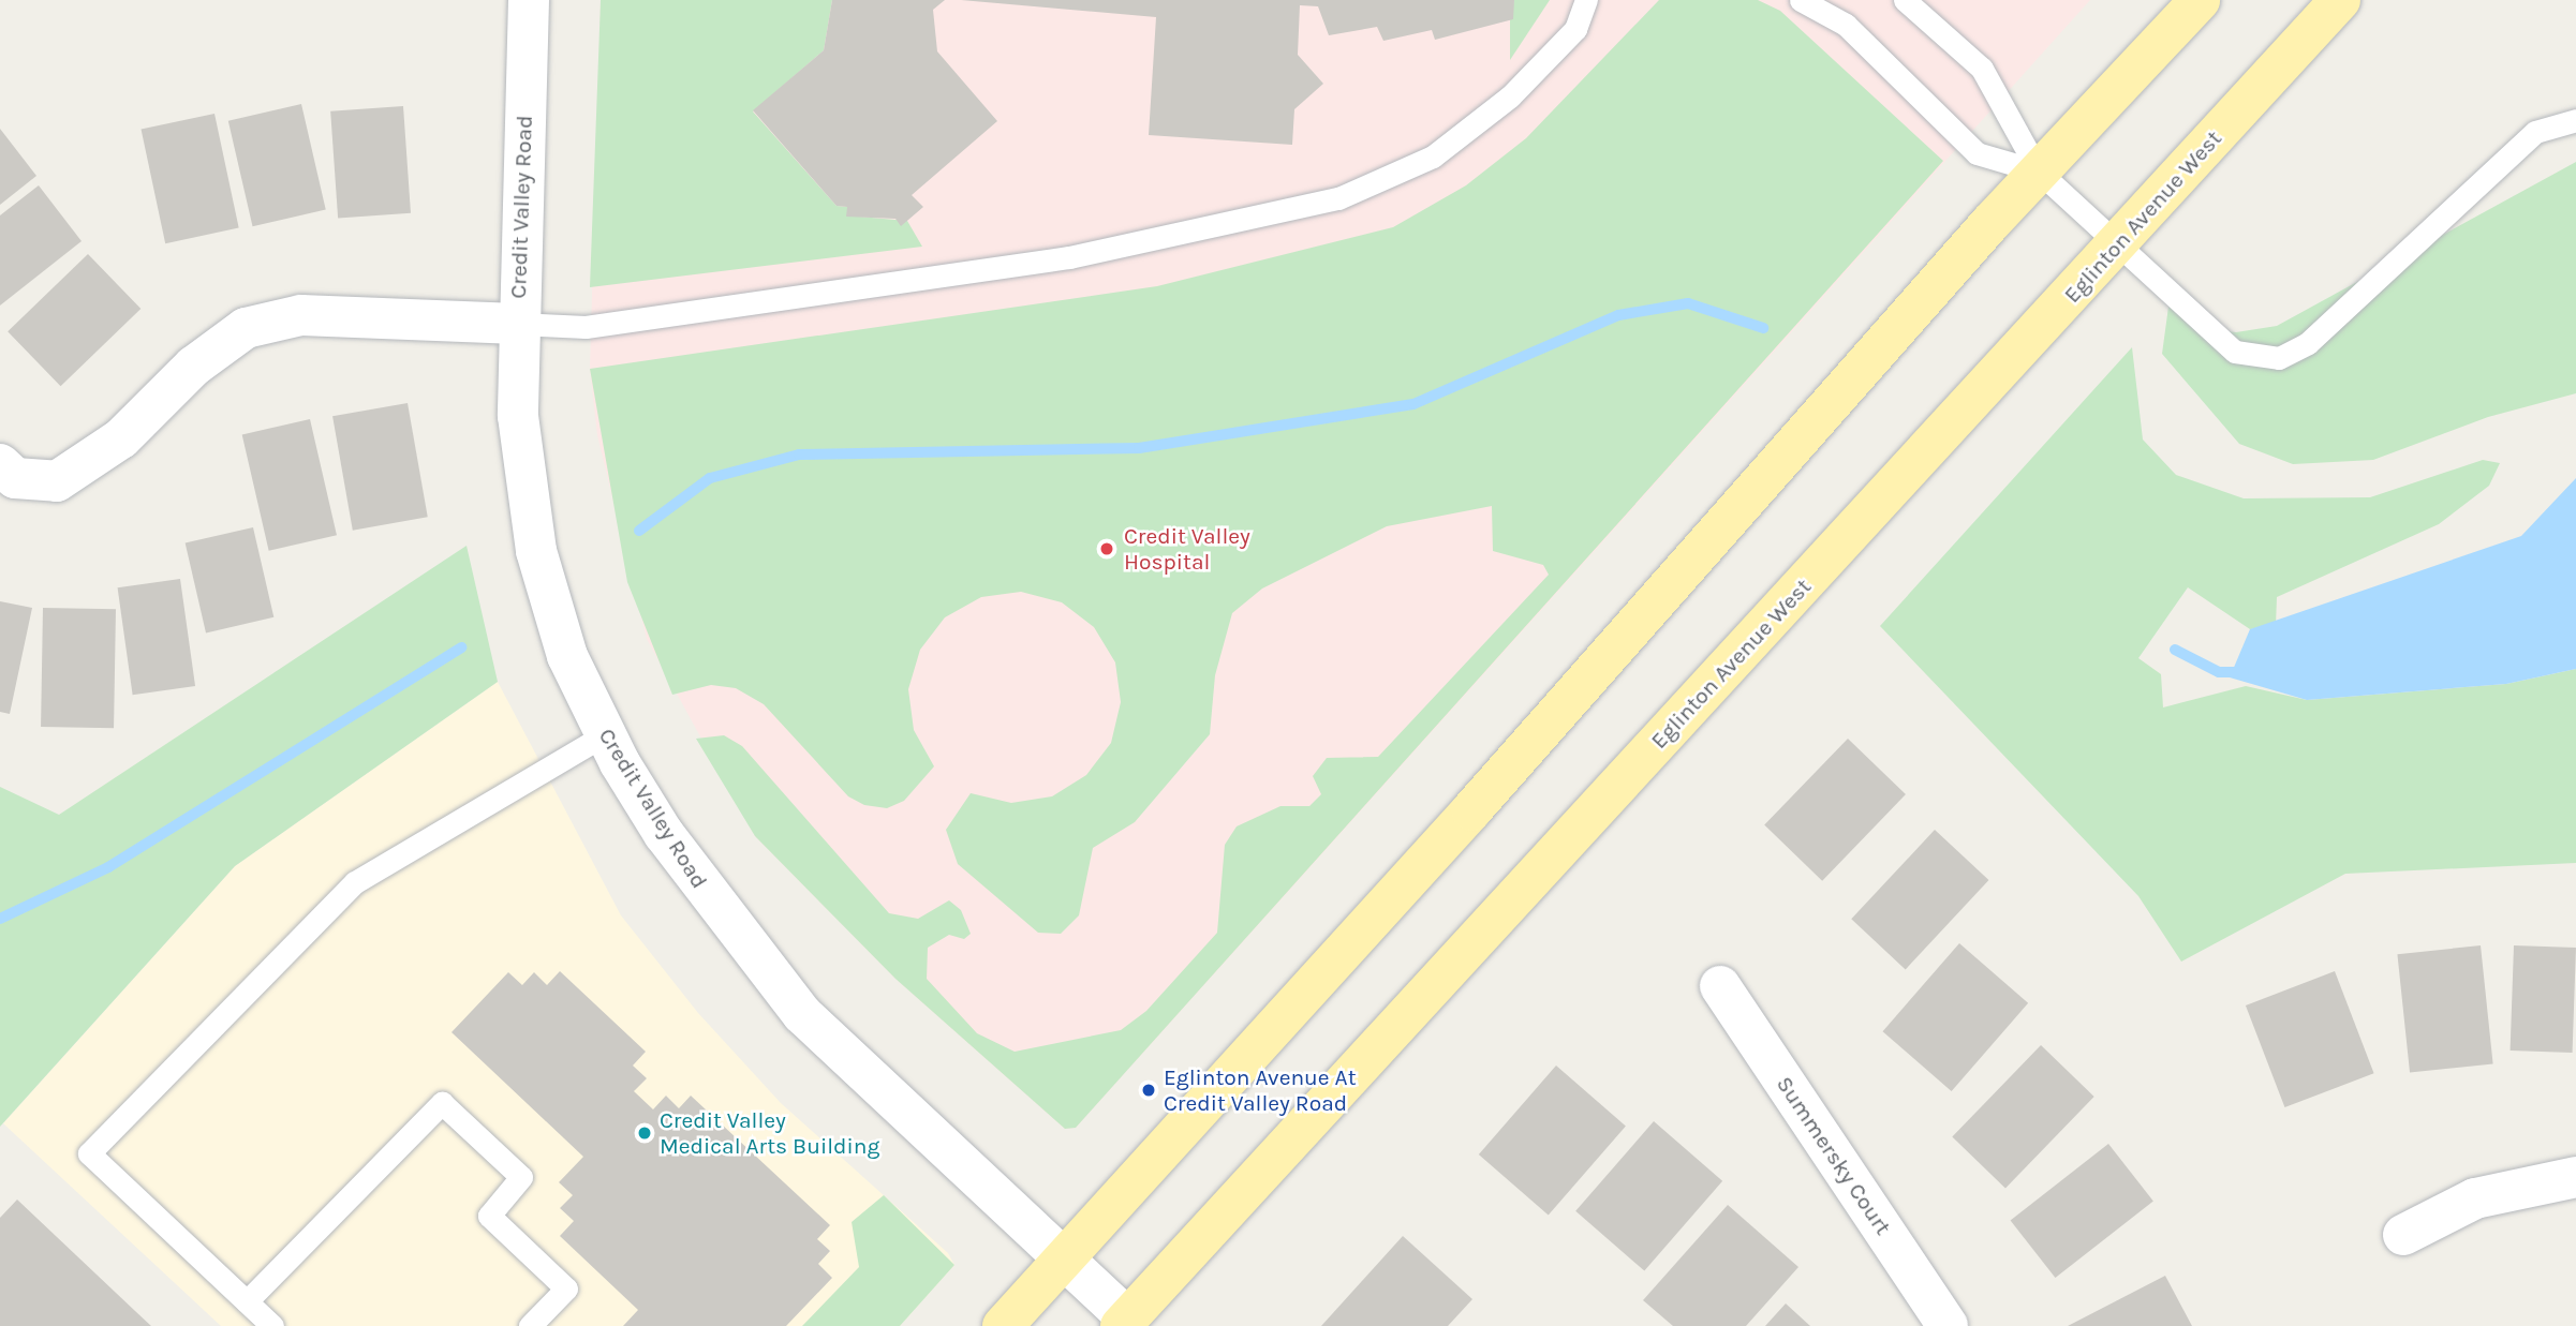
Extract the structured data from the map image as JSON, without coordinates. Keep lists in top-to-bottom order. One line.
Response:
{"streets":{"main road":["Eglinton Avenue West"],"street":["Credit Valley Road","Summersky Court"]},"crossings":[["Credit Valley Road","Eglinton Avenue West"]],"places":["Credit Valley Hospital","Eglinton Avenue At Credit Valley Road","Credit Valley Medical Arts Building"]}
